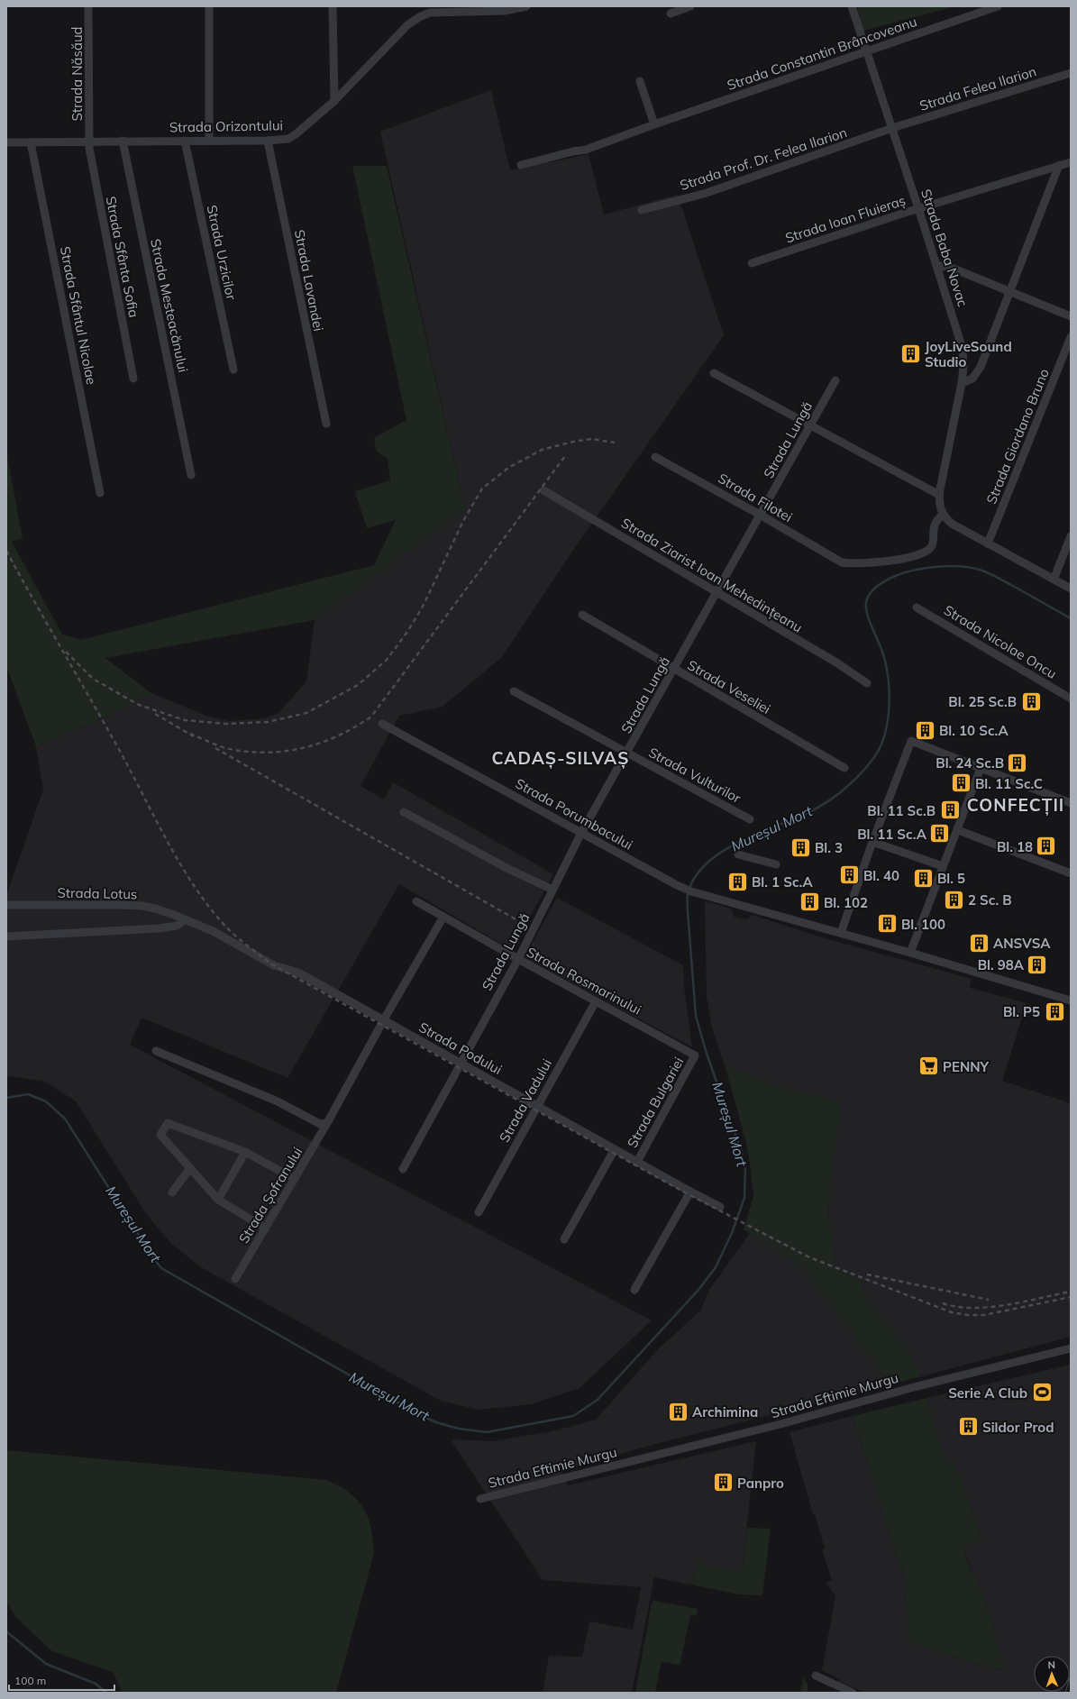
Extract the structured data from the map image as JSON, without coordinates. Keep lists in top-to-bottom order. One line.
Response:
{"streets":{"street":["Strada Constantin Brâncoveanu","Strada Năsăud","Strada Felea Ilarion","Strada Orizontului","Strada Prof. Dr. Felea Ilarion","Strada Ioan Fluieraș","Strada Baba Novac","Strada Urzicilor","Strada Sfânta Sofia","Strada Lavandei","Strada Mesteacănului","Strada Sfântul Nicolae","Strada Giordano Bruno","Strada Lungă","Strada Filotei","Strada Ziarist Ioan Mehedințeanu","Strada Nicolae Oncu","Strada Veseliei","Strada Vulturilor","Strada Porumbacului","Strada Lotus","Strada Rosmarinului","Strada Podului","Strada Vadului","Strada Bulgariei","Strada Șofranului","Strada Eftimie Murgu"]},"crossings":[["Strada Constantin Brâncoveanu","Strada Baba Novac"],["Strada Năsăud","Strada Orizontului"],["Strada Năsăud","Strada Sfânta Sofia"],["Strada Felea Ilarion","Strada Prof. Dr. Felea Ilarion"],["Strada Felea Ilarion","Strada Baba Novac"],["Strada Orizontului","Strada Urzicilor"],["Strada Orizontului","Strada Sfânta Sofia"],["Strada Orizontului","Strada Lavandei"],["Strada Orizontului","Strada Mesteacănului"],["Strada Orizontului","Strada Sfântul Nicolae"],["Strada Prof. Dr. Felea Ilarion","Strada Baba Novac"],["Strada Ioan Fluieraș","Strada Baba Novac"],["Strada Lungă","Strada Filotei"],["Strada Lungă","Strada Ziarist Ioan Mehedințeanu"],["Strada Lungă","Strada Veseliei"],["Strada Lungă","Strada Vulturilor"],["Strada Lungă","Strada Porumbacului"],["Strada Lungă","Strada Rosmarinului"],["Strada Lungă","Strada Podului"],["Strada Lotus","Strada Podului"],["Strada Rosmarinului","Strada Vadului"],["Strada Rosmarinului","Strada Bulgariei"],["Strada Podului","Strada Vadului"],["Strada Podului","Strada Bulgariei"]],"districts":["CADAȘ-SILVAȘ","CONFECȚII"],"water":["Mureșul Mort"],"places":{"building":["JoyLiveSound Studio","Bl. 25 Sc.B","Bl. 10 Sc.A","Bl. 24 Sc.B","Bl. 11 Sc.C","Bl. 11 Sc.B","Bl. 11 Sc.A","Bl. 18","Bl. 3","Bl. 40","Bl. 5","Bl. 1 Sc.A","2 Sc. B","Bl. 102","Bl. 100","ANSVSA","Bl. 98A","Bl. P5","Archimina","Sildor Prod","Panpro"],"supermarket":["PENNY"],"sports":["Serie A Club"]},"scale_bar":"100 m","north":"top"}
